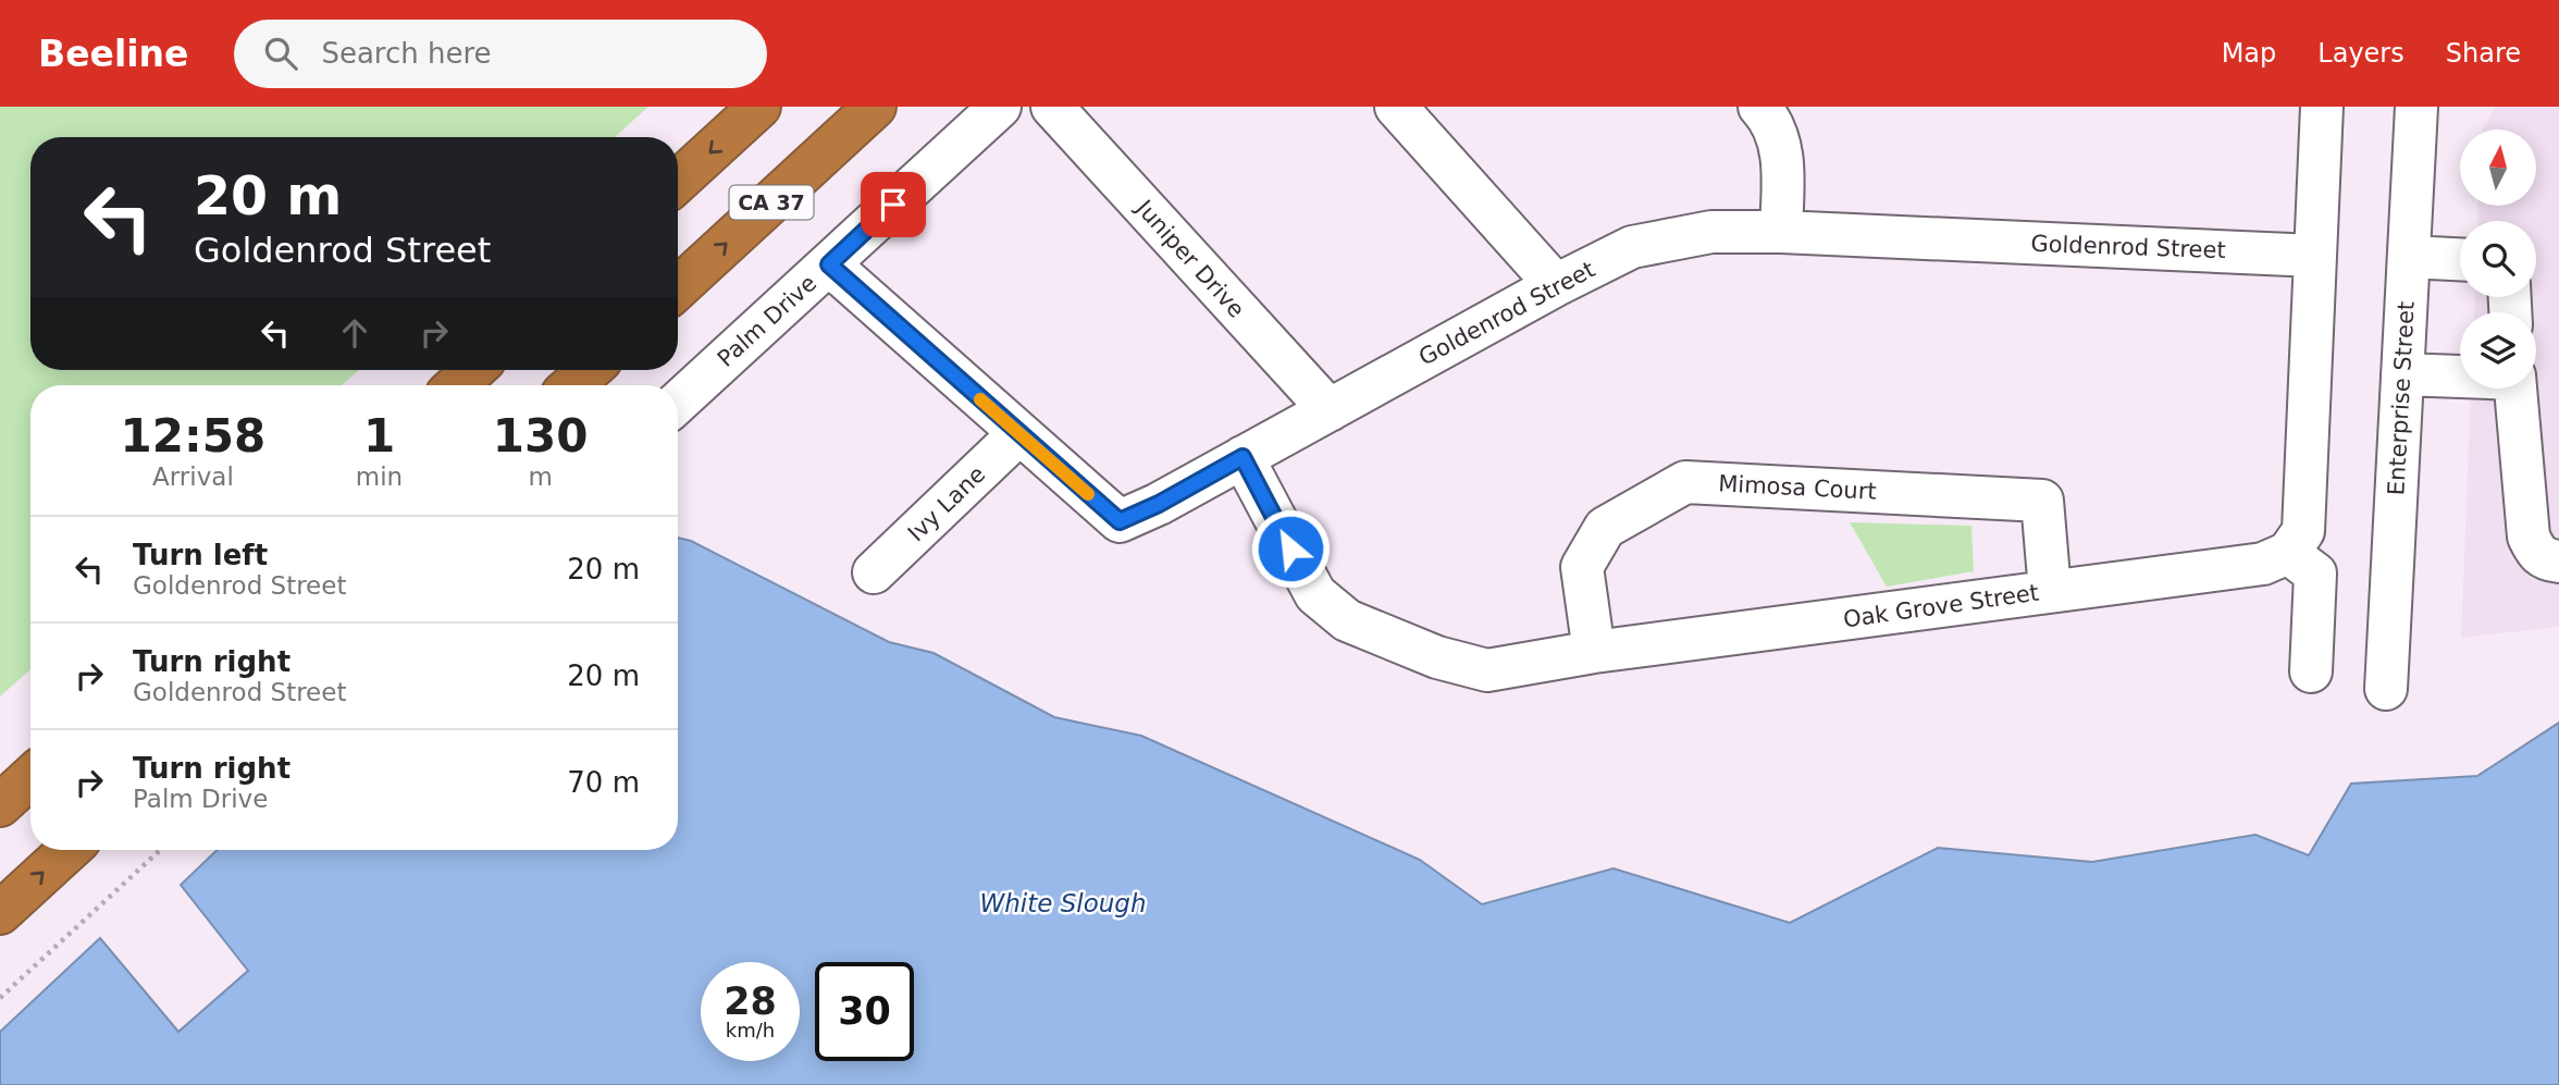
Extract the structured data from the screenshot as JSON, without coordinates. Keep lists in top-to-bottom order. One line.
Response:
{"streets":{"highway":["CA 37"],"street":["Goldenrod Street","Juniper Drive","Palm Drive","Enterprise Street","Mimosa Court","Ivy Lane","Oak Grove Street"]},"crossings":[["Goldenrod Street","Juniper Drive"],["Goldenrod Street","Palm Drive"],["Goldenrod Street","Ivy Lane"],["Goldenrod Street","Oak Grove Street"],["Mimosa Court","Oak Grove Street"]],"water":["White Slough"],"north":"top","page":{"header":"Beeline","search":"Search here","nav":["Map","Layers","Share"],"turn":["20 m","Goldenrod Street"],"eta":["12:58","Arrival","1","min","130","m"],"list":[{"name":"Turn left","note":"Goldenrod Street","value":"20 m"},{"name":"Turn right","note":"Goldenrod Street","value":"20 m"},{"name":"Turn right","note":"Palm Drive","value":"70 m"}],"speed":"28 km/h","limit":"30"}}
